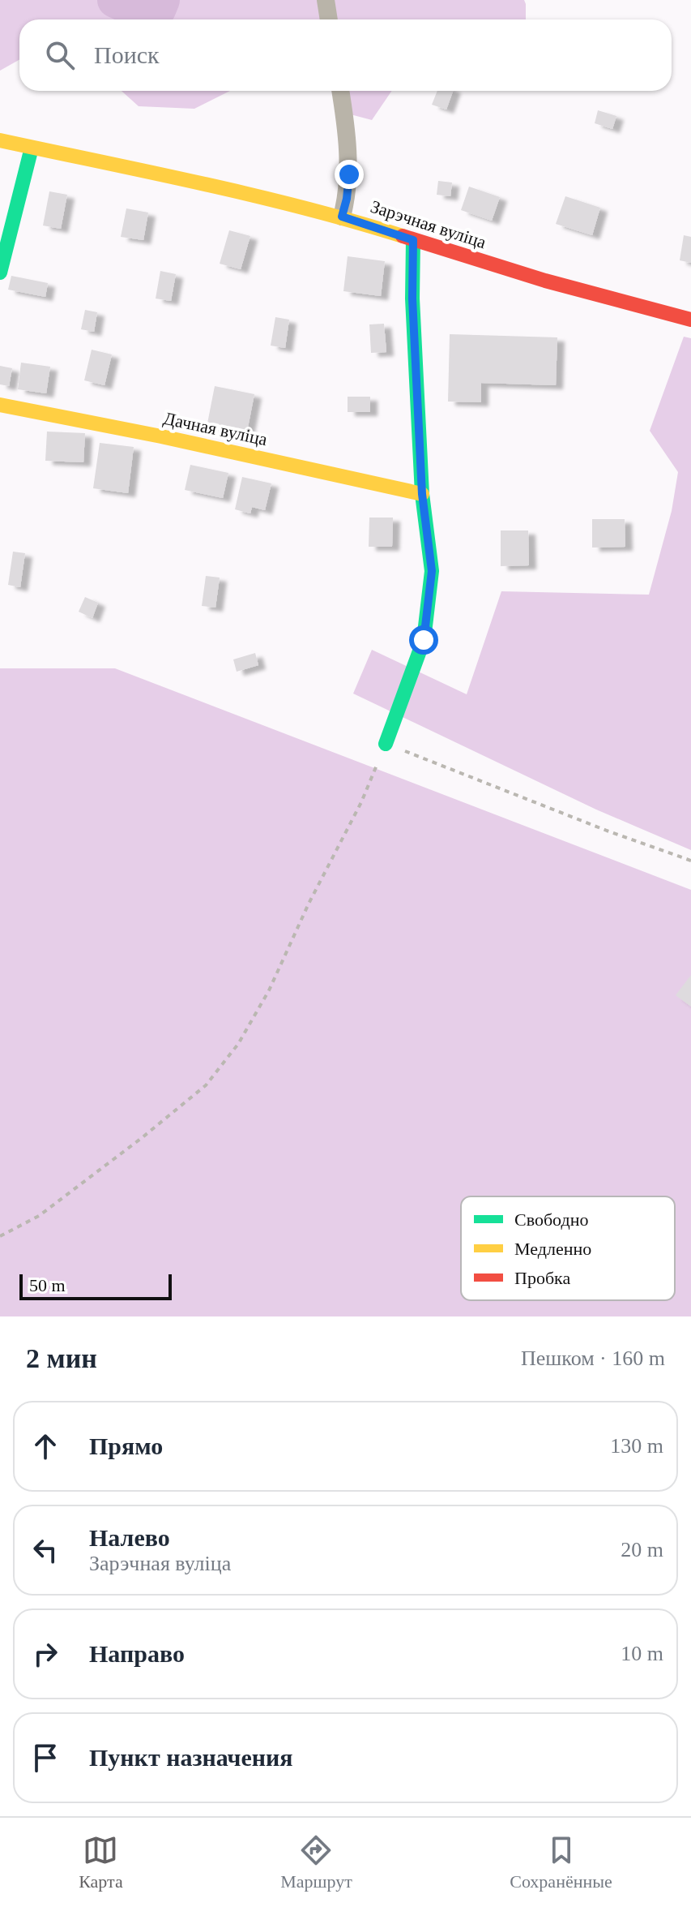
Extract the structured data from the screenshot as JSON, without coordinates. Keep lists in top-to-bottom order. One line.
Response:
{"streets":{"street":["Зарэчная вуліца","Дачная вуліца"]},"legend":["Свободно","Медленно","Пробка"],"scale_bar":"50 m","page":{"search":"Поиск","scale":"50 m","heading":["2 мин","Пешком · 160 m"],"list":[["Прямо","130 m"],["Налево","Зарэчная вуліца","20 m"],["Направо","10 m"],"Пункт назначения"],"nav":["Карта","Маршрут","Сохранённые"]}}
